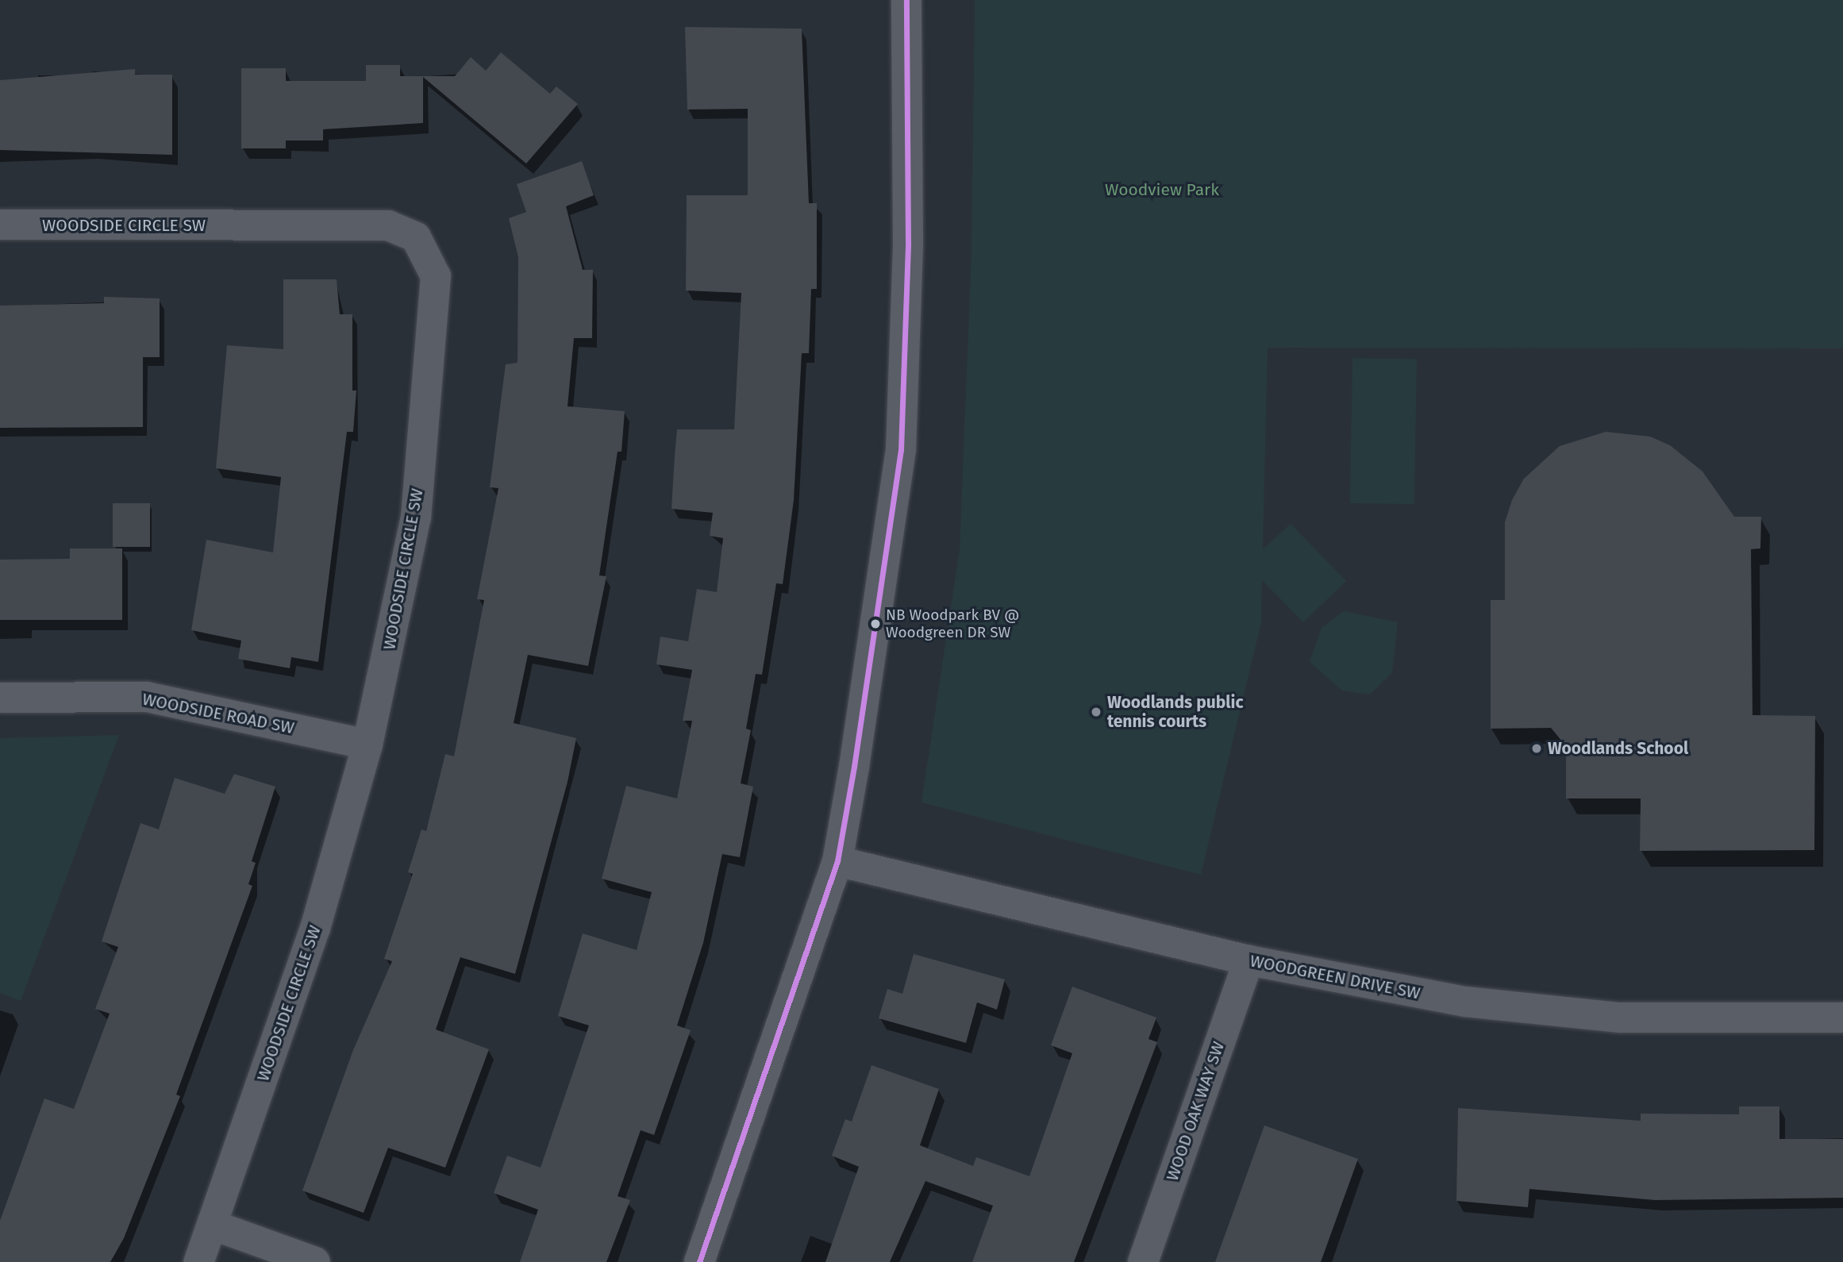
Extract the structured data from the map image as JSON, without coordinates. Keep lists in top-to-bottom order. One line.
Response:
{"streets":{"street":["WOODSIDE CIRCLE SW","WOODSIDE ROAD SW","WOODGREEN DRIVE SW","WOOD OAK WAY SW"]},"crossings":[["WOODSIDE CIRCLE SW","WOODSIDE ROAD SW"],["WOODGREEN DRIVE SW","WOOD OAK WAY SW"]],"parks":["Woodview Park"],"places":["NB Woodpark BV @ Woodgreen DR SW","Woodlands public tennis courts","Woodlands School"]}
